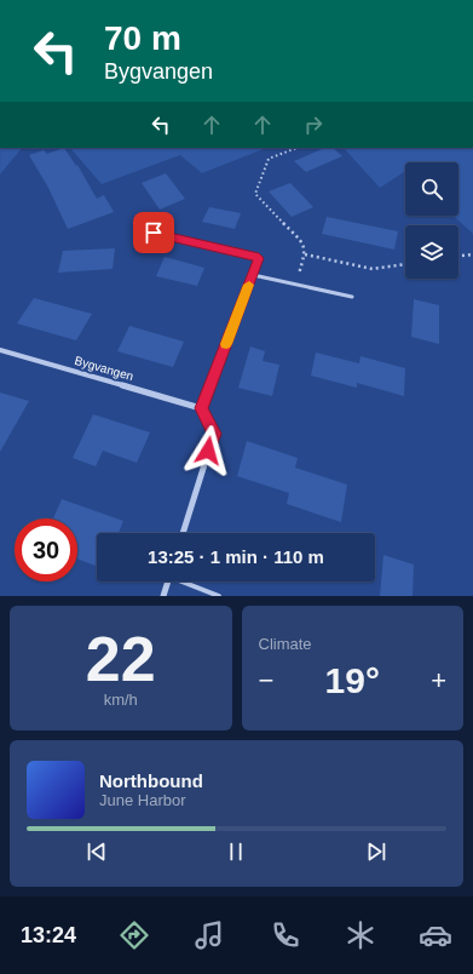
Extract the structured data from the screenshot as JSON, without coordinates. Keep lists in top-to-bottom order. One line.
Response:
{"streets":{"street":["Bygvangen"]},"page":{"turn":["70 m","Bygvangen"],"limit":"30","trip":"13:25 · 1 min · 110 m","tile":[["22","km/h"],"Climate"],"heat":["−","19°","+"],"song":["Northbound","June Harbor"],"tabs":"13:24"}}
